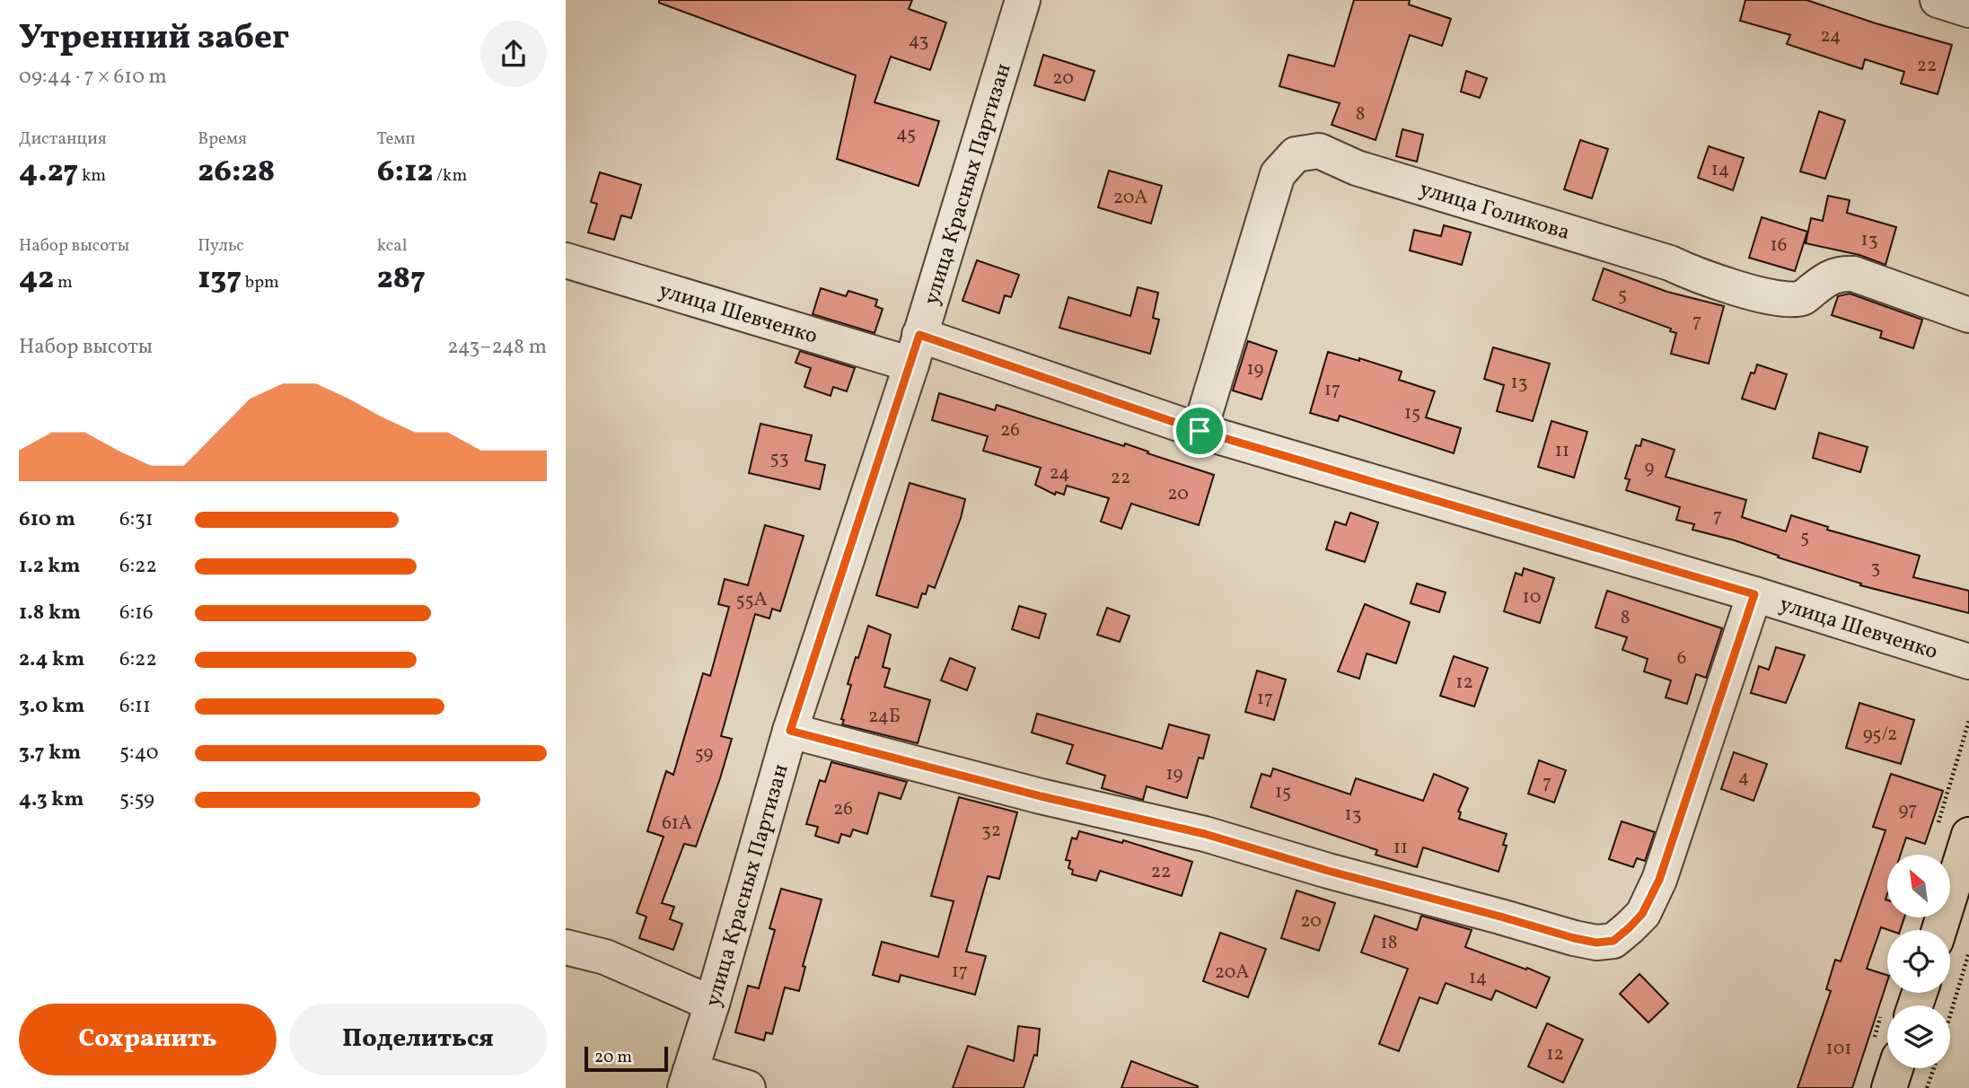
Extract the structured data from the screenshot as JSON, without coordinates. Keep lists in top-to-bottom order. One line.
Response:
{"streets":{"street":["улица Красных Партизан","улица Голикова","улица Шевченко"]},"crossings":[["улица Красных Партизан","улица Шевченко"],["улица Голикова","улица Шевченко"]],"house_numbers":["24","43","22","20","8","45","14","20А","13","16","5","7","19","13","17","15","26","11","53","9","24","22","20","7","5","3","10","55А","8","6","12","17","24Б","95/2","59","19","4","7","15","26","97","13","61А","32","11","22","20","18","17","20А","14","101","12"],"scale_bar":"20 m","north":"top left","page":{"heading":["Утренний забег","09:44 · 7 × 610 m"],"stats":[["Дистанция","4.27 km"],["Время","26:28"],["Темп","6:12 /km"],["Набор высоты","42 m"],["Пульс","137 bpm"],["kcal","287"]],"chart":["Набор высоты","243–248 m"],"list":[{"name":"610 m","note":"6:31"},{"name":"1.2 km","note":"6:22"},{"name":"1.8 km","note":"6:16"},{"name":"2.4 km","note":"6:22"},{"name":"3.0 km","note":"6:11"},{"name":"3.7 km","note":"5:40"},{"name":"4.3 km","note":"5:59"}],"buttons":["Сохранить","Поделиться"],"scale":"20 m"}}
